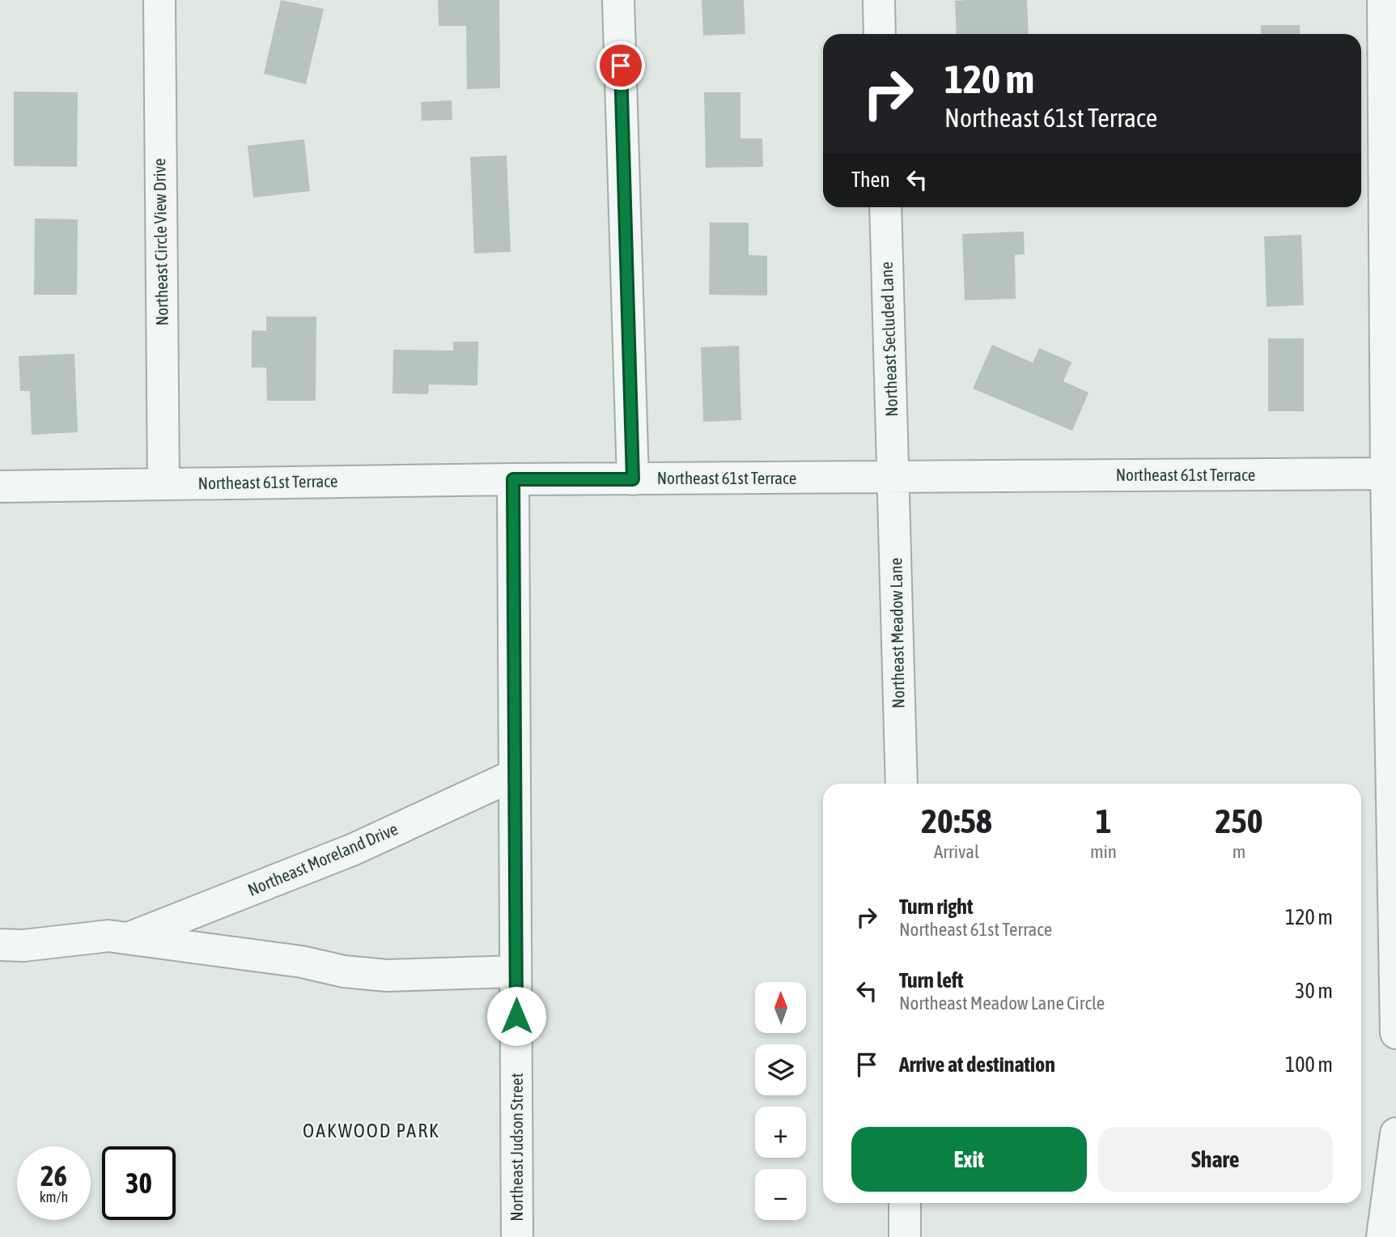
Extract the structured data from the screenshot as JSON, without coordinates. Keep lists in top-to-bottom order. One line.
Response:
{"streets":{"street":["Northeast Circle View Drive","Northeast Secluded Lane","Northeast 61st Terrace","Northeast Meadow Lane","Northeast Moreland Drive","Northeast Judson Street"]},"crossings":[["Northeast Circle View Drive","Northeast 61st Terrace"],["Northeast Secluded Lane","Northeast 61st Terrace"],["Northeast Secluded Lane","Northeast Meadow Lane"],["Northeast 61st Terrace","Northeast Meadow Lane"],["Northeast 61st Terrace","Northeast Judson Street"],["Northeast Moreland Drive","Northeast Judson Street"]],"districts":["OAKWOOD PARK"],"north":"top","page":{"turn":["120 m","Northeast 61st Terrace"],"then":"Then","eta":["20:58","Arrival","1","min","250","m"],"list":[{"name":"Turn right","note":"Northeast 61st Terrace","value":"120 m"},{"name":"Turn left","note":"Northeast Meadow Lane Circle","value":"30 m"},{"name":"Arrive at destination","value":"100 m"}],"map_buttons":["+","−"],"buttons":["Exit","Share"],"speed":"26 km/h","limit":"30"}}
